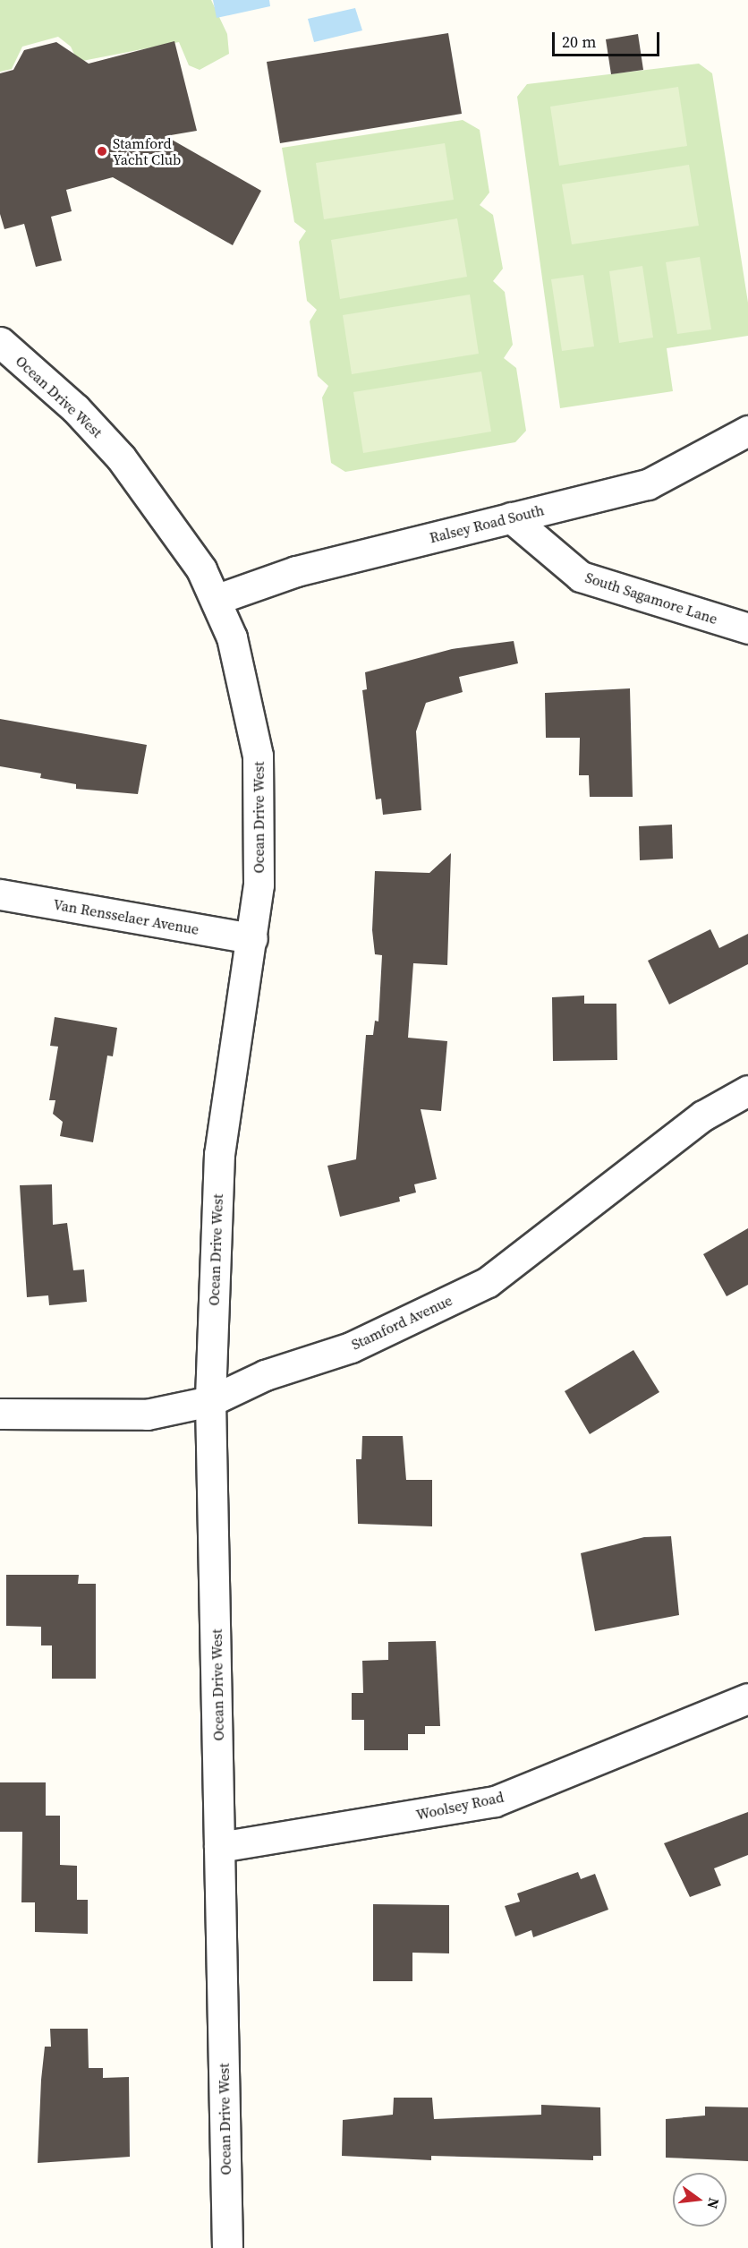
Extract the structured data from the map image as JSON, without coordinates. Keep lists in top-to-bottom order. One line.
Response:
{"streets":{"street":["Ocean Drive West","Ralsey Road South","South Sagamore Lane","Van Rensselaer Avenue","Stamford Avenue","Woolsey Road"]},"crossings":[["Ocean Drive West","Ralsey Road South"],["Ocean Drive West","Van Rensselaer Avenue"],["Ocean Drive West","Stamford Avenue"],["Ocean Drive West","Woolsey Road"],["Ralsey Road South","South Sagamore Lane"]],"places":["Stamford Yacht Club"],"scale_bar":"20 m","north":"right"}
